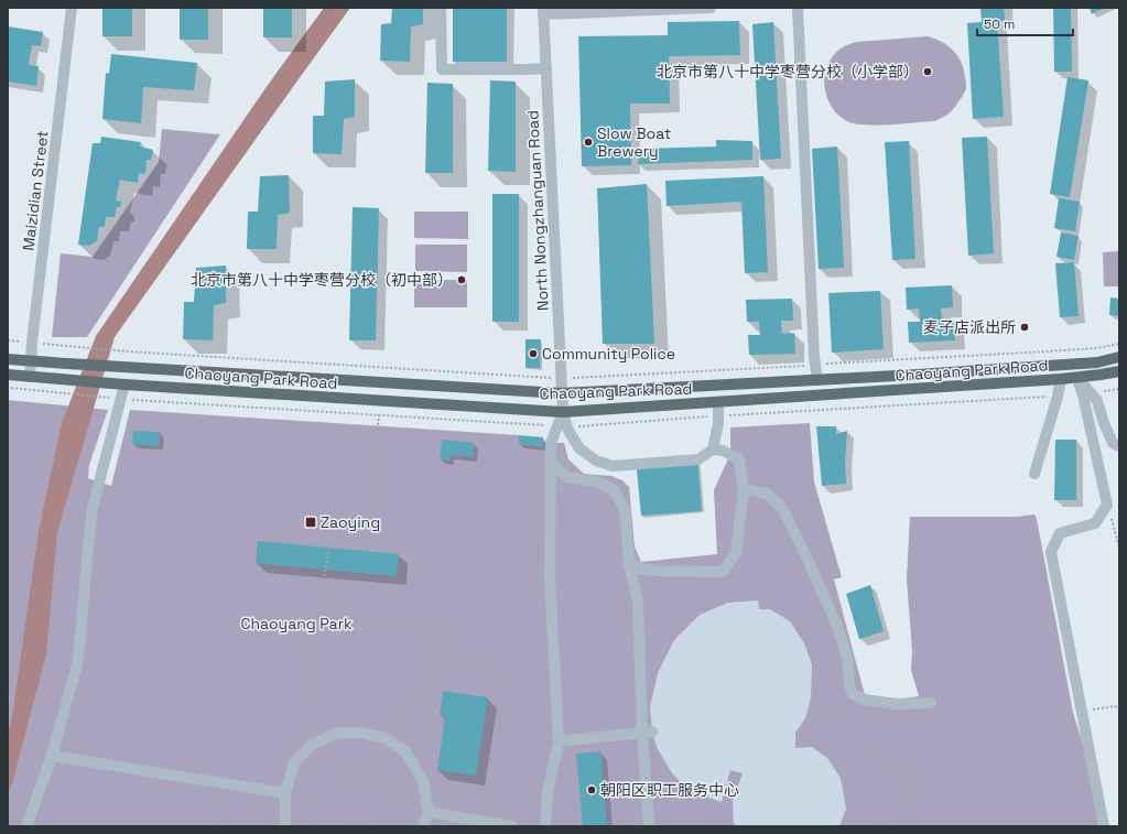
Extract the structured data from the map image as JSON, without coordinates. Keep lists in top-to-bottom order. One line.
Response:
{"streets":{"main road":["Chaoyang Park Road"],"street":["Maizidian Street","North Nongzhanguan Road"]},"crossings":[["Maizidian Street","Chaoyang Park Road"],["North Nongzhanguan Road","Chaoyang Park Road"]],"parks":["Chaoyang Park"],"places":{"other":["北京市第八十中学枣营分校（小学部）","Slow Boat Brewery","北京市第八十中学枣营分校（初中部）","麦子店派出所","Community Police","朝阳区职工服务中心"],"transit":["Zaoying"]},"scale_bar":"50 m"}
